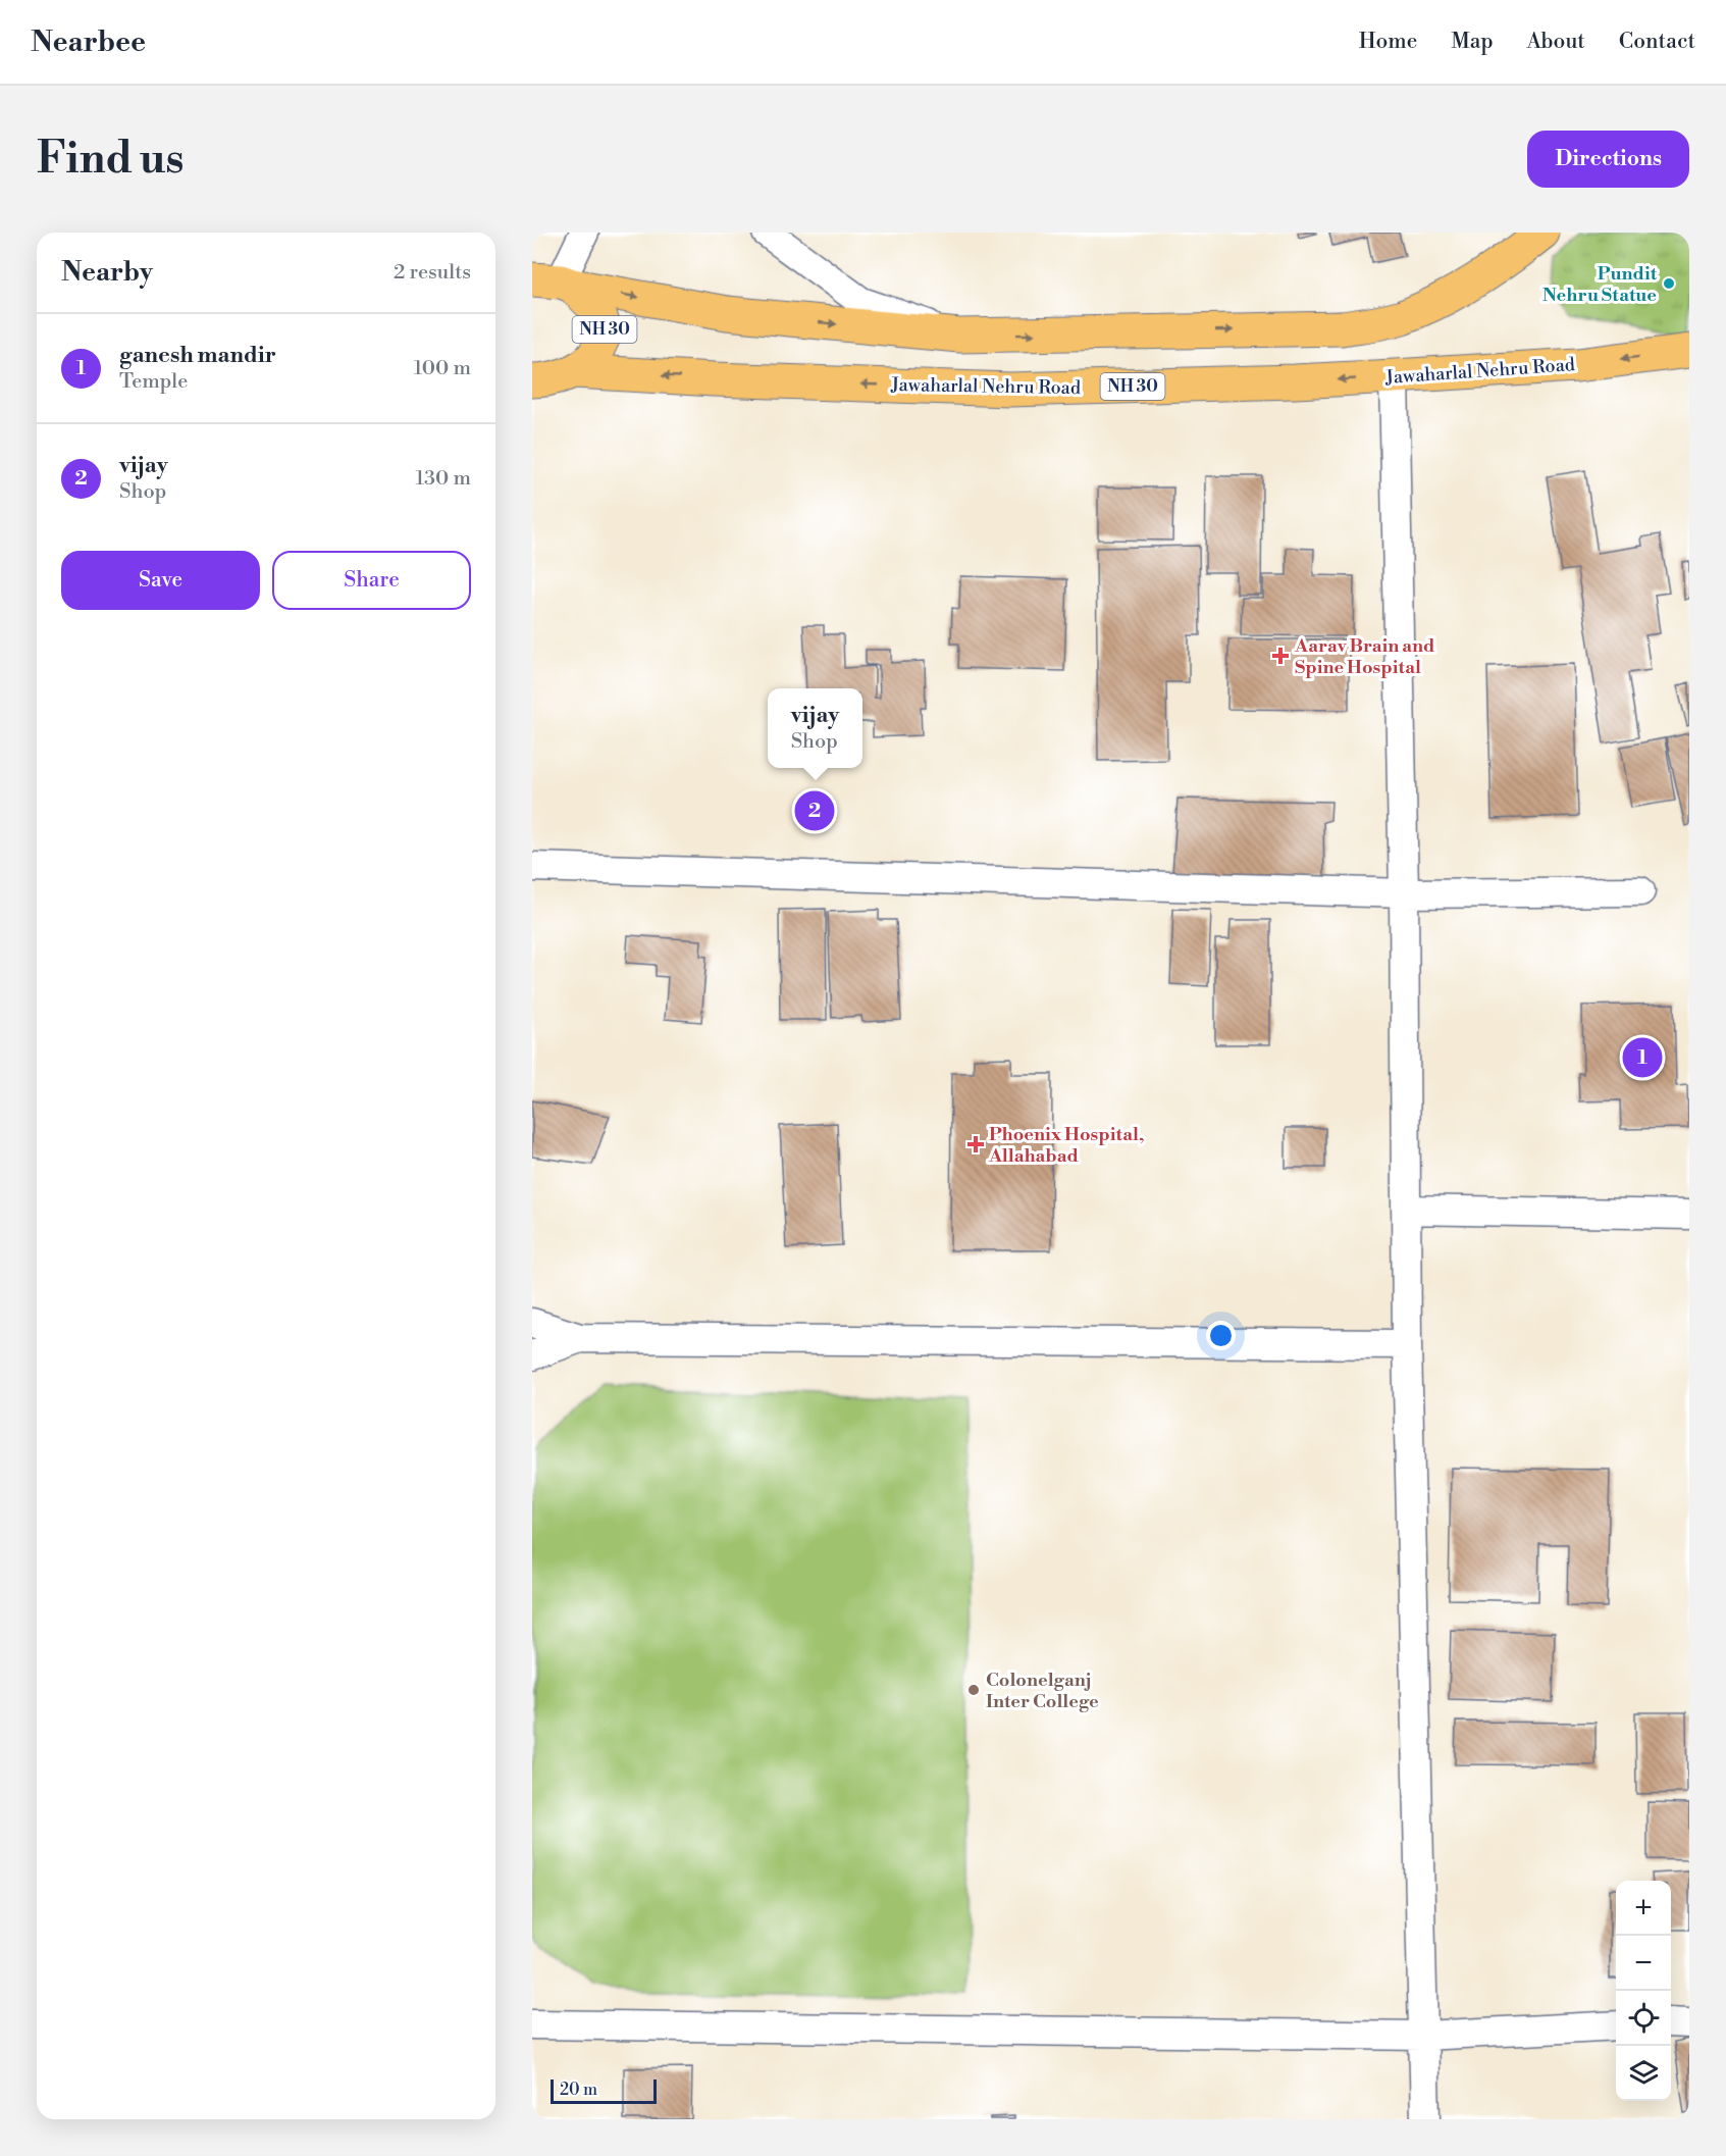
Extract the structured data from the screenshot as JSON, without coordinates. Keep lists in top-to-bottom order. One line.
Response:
{"streets":{"highway":["NH 30","Jawaharlal Nehru Road"]},"crossings":[["NH 30","Jawaharlal Nehru Road"]],"places":{"other":["Pundit Nehru Statue","Colonelganj Inter College"],"health":["Aarav Brain and Spine Hospital","Phoenix Hospital, Allahabad"]},"scale_bar":"20 m","page":{"header":"Nearbee","nav":["Home","Map","About","Contact"],"buttons":["Directions",["Save","Share"]],"title":"Find us","heading":["Nearby","2 results"],"list":[{"mark":"1","name":"ganesh mandir","note":"Temple","value":"100 m"},{"mark":"2","name":"vijay","note":"Shop","value":"130 m"}],"popup":["vijay","Shop"],"pins":["2","1"],"map_buttons":["+","−"],"scale":"20 m"}}
